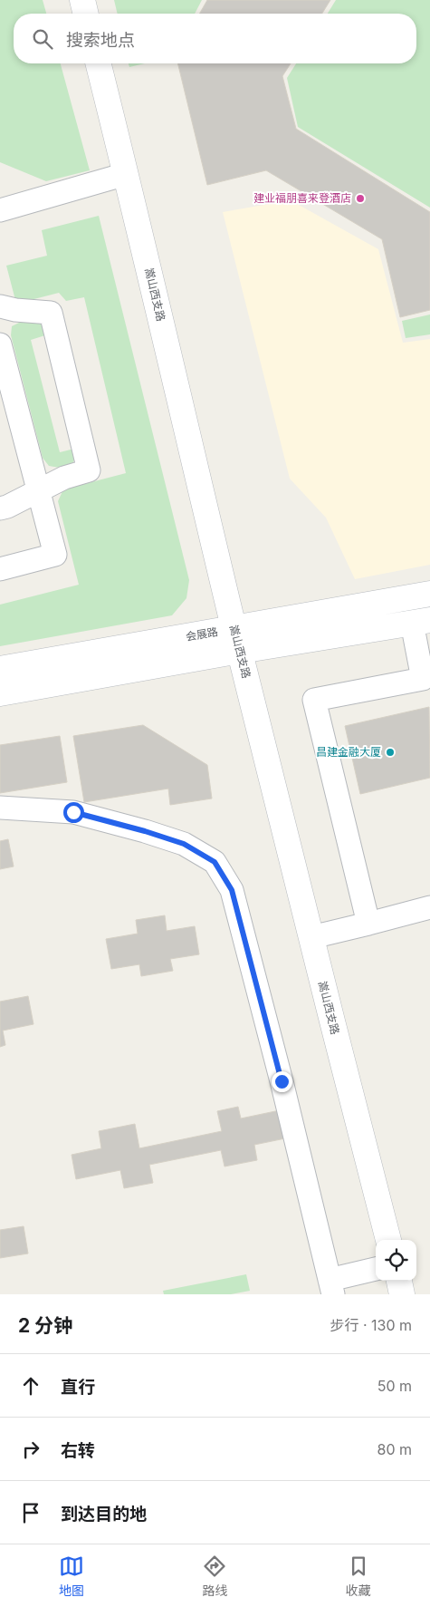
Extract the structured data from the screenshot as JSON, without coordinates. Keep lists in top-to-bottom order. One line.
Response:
{"streets":{"main road":["嵩山西支路","会展路"]},"crossings":[["嵩山西支路","会展路"]],"places":["建业福朋喜来登酒店","昌建金融大厦"],"page":{"search":"搜索地点","heading":["2 分钟","步行 · 130 m"],"list":[["直行","50 m"],["右转","80 m"],"到达目的地"],"nav":["地图","路线","收藏"]}}
